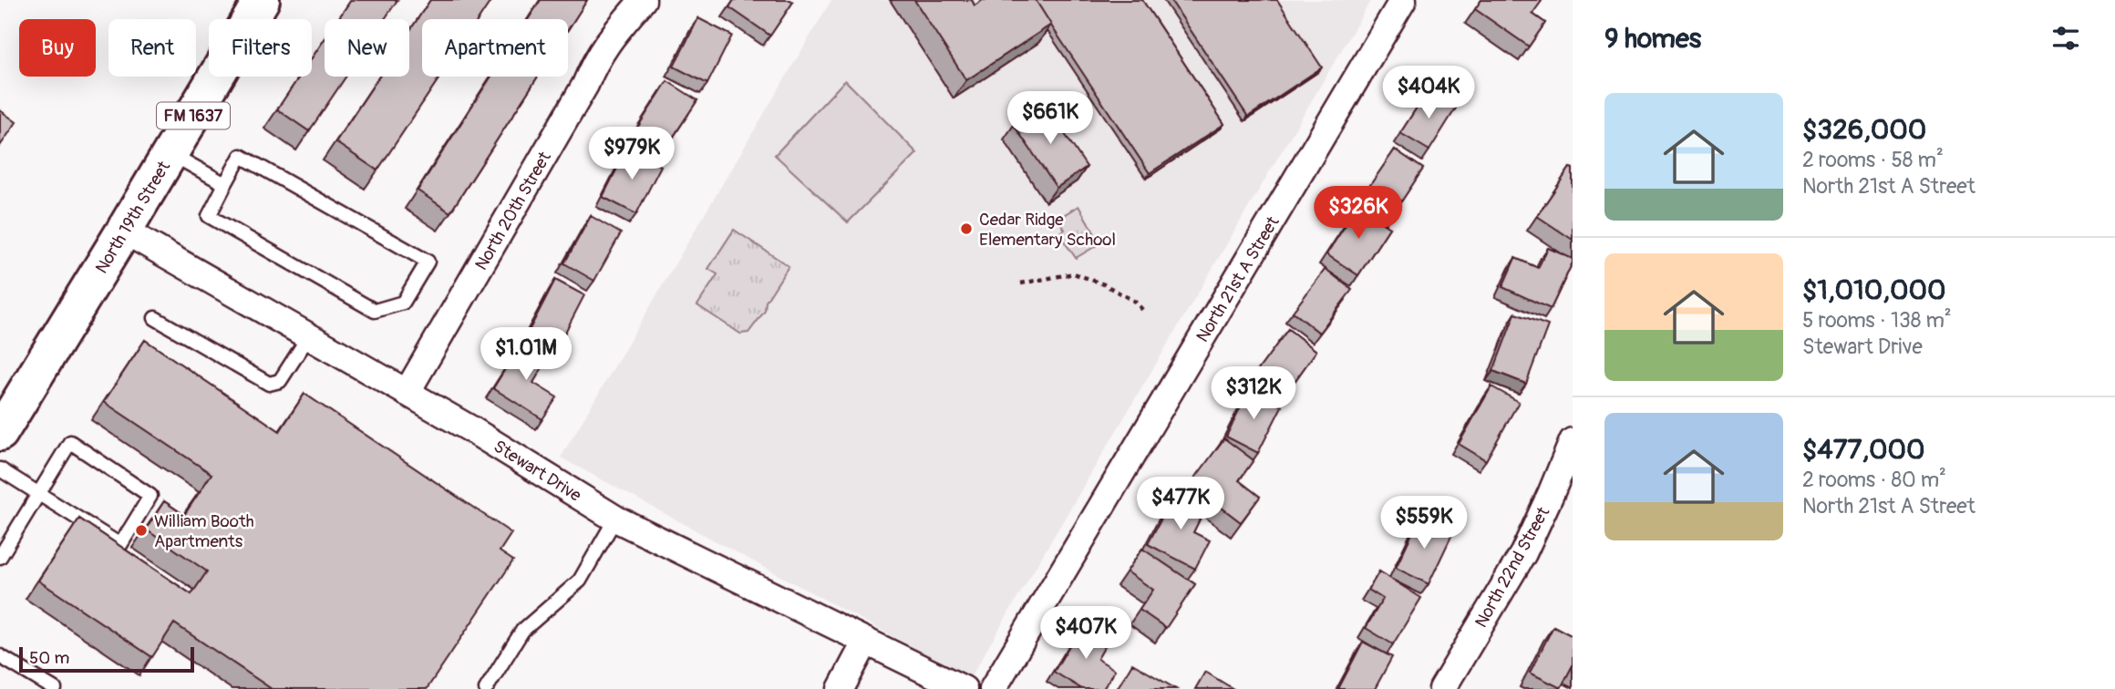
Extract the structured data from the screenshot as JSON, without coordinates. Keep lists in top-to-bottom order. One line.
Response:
{"streets":{"main road":["FM 1637","North 19th Street"],"street":["North 20th Street","North 21st A Street","Stewart Drive","North 22nd Street"]},"crossings":[["North 20th Street","Stewart Drive"],["North 19th Street","Stewart Drive"]],"places":["Cedar Ridge Elementary School","William Booth Apartments"],"scale_bar":"50 m","page":{"heading":"9 homes","chip":["Buy","Rent","Filters","New","Apartment"],"price":["$404K","$661K","$979K","$326K","$1.01M","$312K","$477K","$559K","$407K"],"list":[{"name":"$326,000","note":"2 rooms · 58 m² · North 21st A Street"},{"name":"$1,010,000","note":"5 rooms · 138 m² · Stewart Drive"},{"name":"$477,000","note":"2 rooms · 80 m² · North 21st A Street"}],"scale":"50 m"}}
